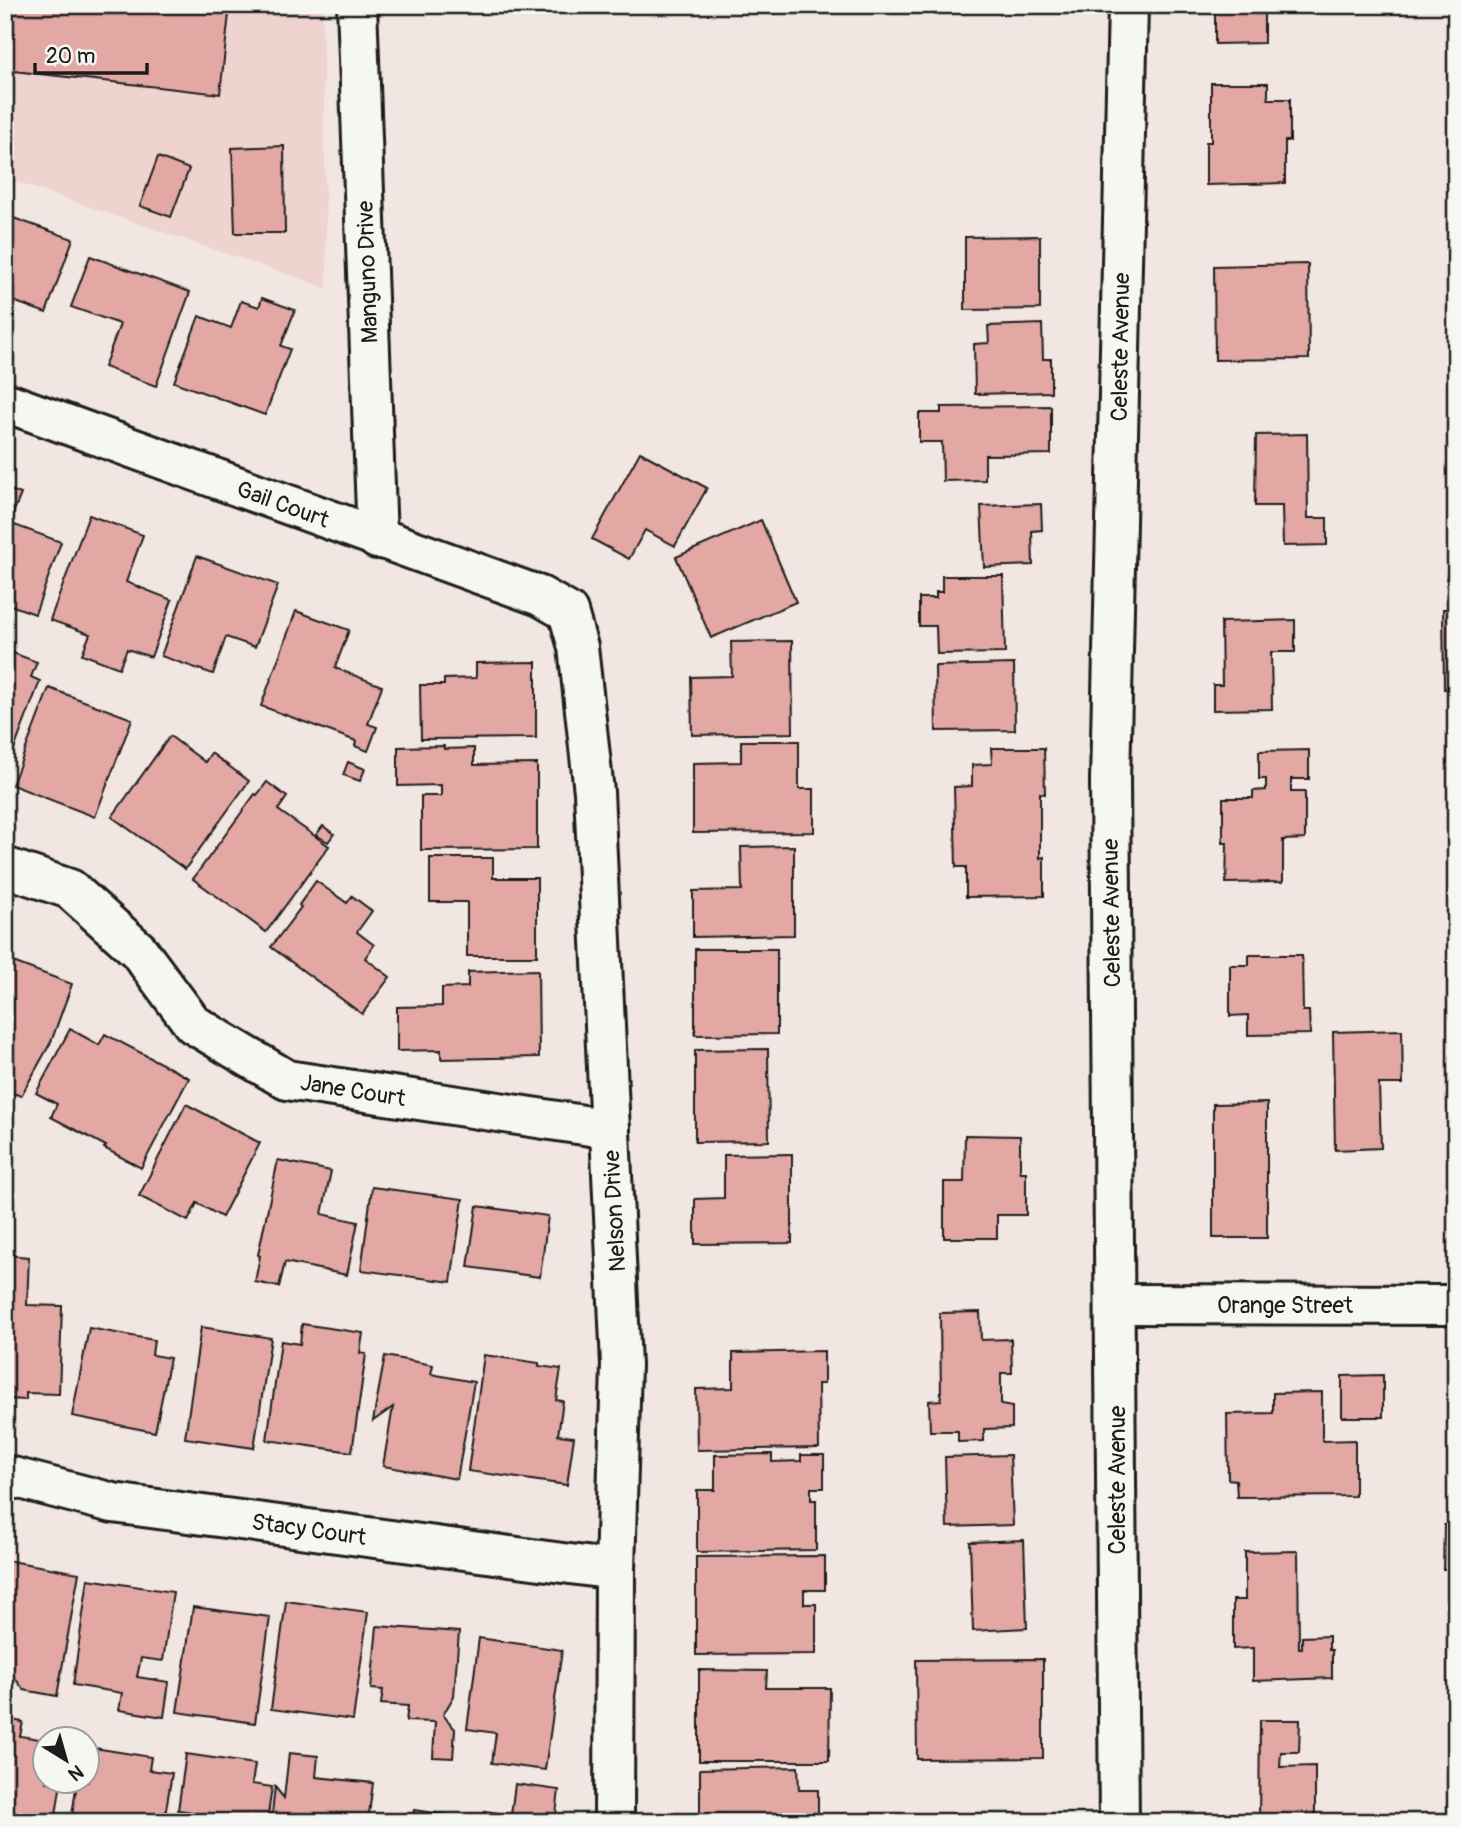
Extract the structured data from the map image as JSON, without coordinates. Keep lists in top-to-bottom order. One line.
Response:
{"streets":{"street":["Manguno Drive","Celeste Avenue","Gail Court","Jane Court","Nelson Drive","Orange Street","Stacy Court"]},"crossings":[["Manguno Drive","Gail Court"],["Celeste Avenue","Orange Street"],["Gail Court","Nelson Drive"],["Jane Court","Nelson Drive"],["Nelson Drive","Stacy Court"]],"scale_bar":"20 m","north":"bottom right"}
